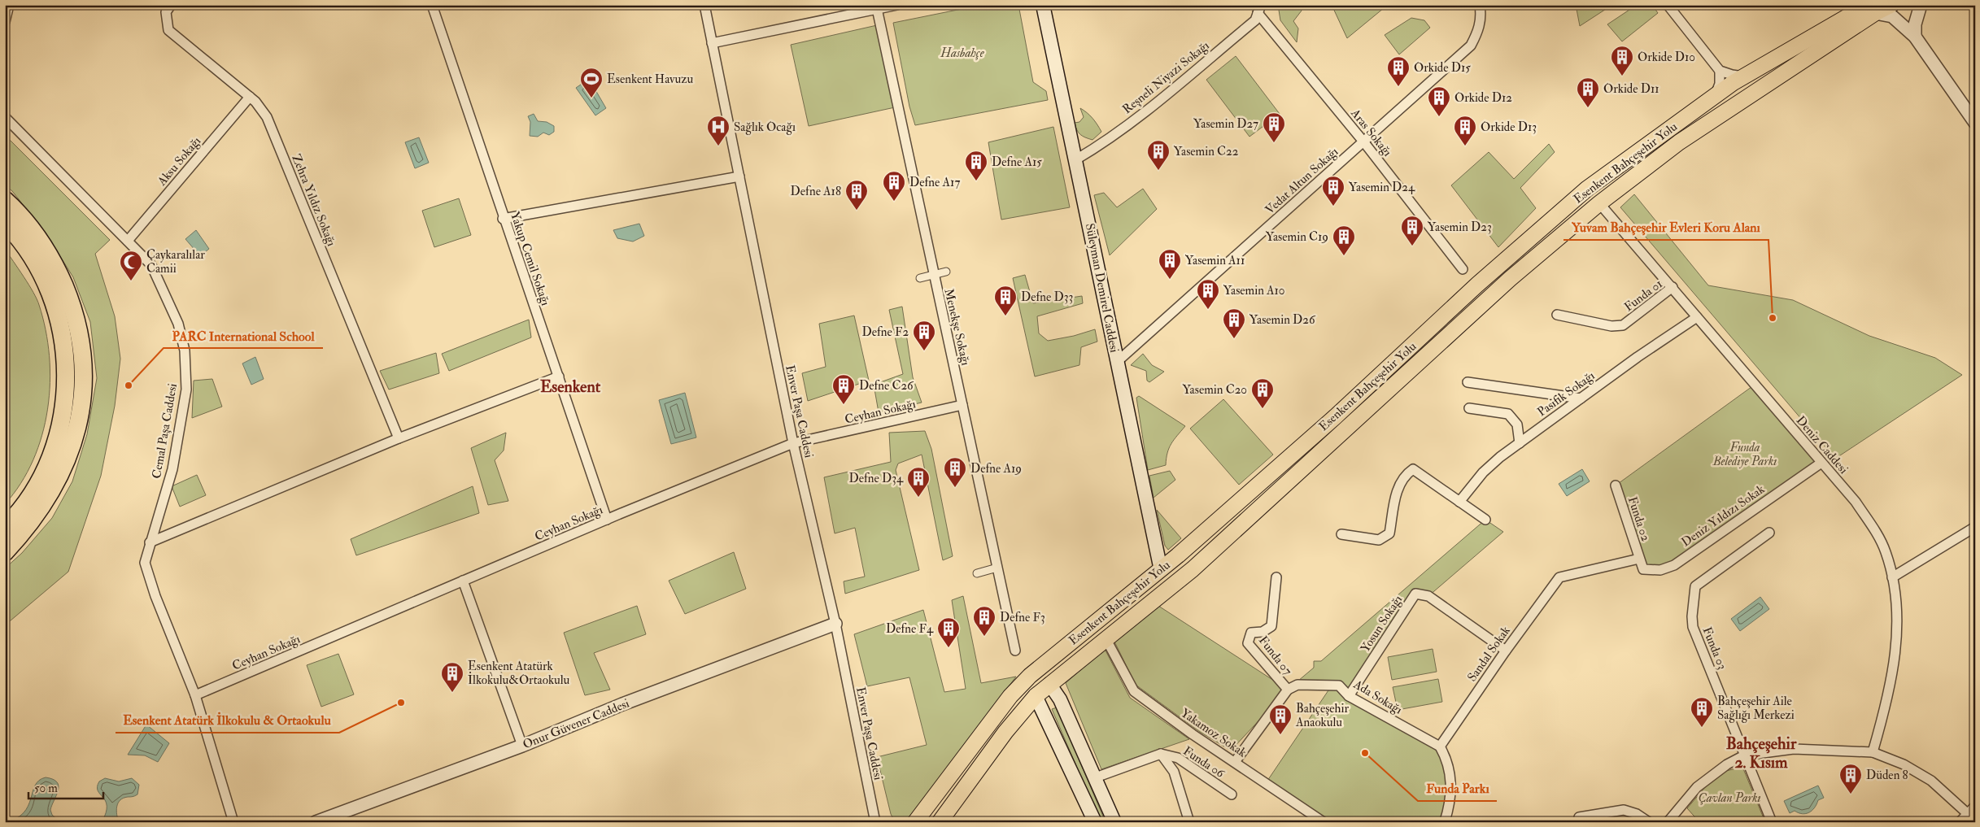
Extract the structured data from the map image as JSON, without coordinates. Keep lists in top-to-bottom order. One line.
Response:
{"streets":{"main road":["Esenkent Bahçeşehir Yolu","Süleyman Demirel Caddesi"],"street":["Reşneli Niyazi Sokağı","Aras Sokağı","Aksu Sokağı","Vedat Altun Sokağı","Zehra Yıldız Sokağı","Yakup Cemil Sokağı","Funda 01","Menekşe Sokağı","Pasifik Sokağı","Enver Paşa Caddesi","Ceyhan Sokağı","Cemal Paşa Caddesi","Deniz Caddesi","Deniz Yıldızı Sokak","Funda 02","Yosun Sokağı","Funda 03","Sandal Sokak","Funda 07","Ada Sokağı","Onur Güvener Caddesi","Yakamoz Sokak","Funda 06"]},"crossings":[["Reşneli Niyazi Sokağı","Aras Sokağı"],["Reşneli Niyazi Sokağı","Süleyman Demirel Caddesi"],["Aras Sokağı","Vedat Altun Sokağı"],["Aksu Sokağı","Zehra Yıldız Sokağı"],["Aksu Sokağı","Cemal Paşa Caddesi"],["Esenkent Bahçeşehir Yolu","Süleyman Demirel Caddesi"],["Esenkent Bahçeşehir Yolu","Deniz Caddesi"],["Vedat Altun Sokağı","Süleyman Demirel Caddesi"],["Yakup Cemil Sokağı","Ceyhan Sokağı"],["Funda 01","Deniz Caddesi"],["Menekşe Sokağı","Ceyhan Sokağı"],["Pasifik Sokağı","Deniz Caddesi"],["Enver Paşa Caddesi","Ceyhan Sokağı"],["Enver Paşa Caddesi","Onur Güvener Caddesi"],["Ceyhan Sokağı","Cemal Paşa Caddesi"],["Deniz Caddesi","Deniz Yıldızı Sokak"],["Deniz Yıldızı Sokak","Funda 02"],["Deniz Yıldızı Sokak","Sandal Sokak"],["Funda 02","Sandal Sokak"],["Yosun Sokağı","Sandal Sokak"],["Yosun Sokağı","Ada Sokağı"],["Sandal Sokak","Ada Sokağı"],["Funda 07","Ada Sokağı"]],"districts":["Esenkent","Bahçeşehir 2. Kısım"],"parks":["Hasbahçe","Funda Belediye Parkı","Çavlan Parkı"],"places":{"building":["Orkide D10","Orkide D15","Orkide D11","Orkide D12","Yasemin D27","Orkide D13","Yasemin C22","Defne A15","Defne A17","Yasemin D24","Defne A18","Yasemin D23","Yasemin C19","Yasemin A11","Yasemin A10","Defne D33","Yasemin D26","Defne F2","Defne C26","Yasemin C20","Defne A19","Defne D34","Defne F3","Defne F4","Esenkent Atatürk İlkokulu&Ortaokulu","Bahçeşehir Aile Sağlığı Merkezi","Bahçeşehir Anaokulu","Düden 8"],"sports":["Esenkent Havuzu"],"hospital":["Sağlık Ocağı"],"mosque":["Çaykaralılar Camii"],"other":["Yuvam Bahçeşehir Evleri Koru Alanı","PARC International School","Esenkent Atatürk İlkokulu & Ortaokulu","Funda Parkı"]},"scale_bar":"50 m"}
